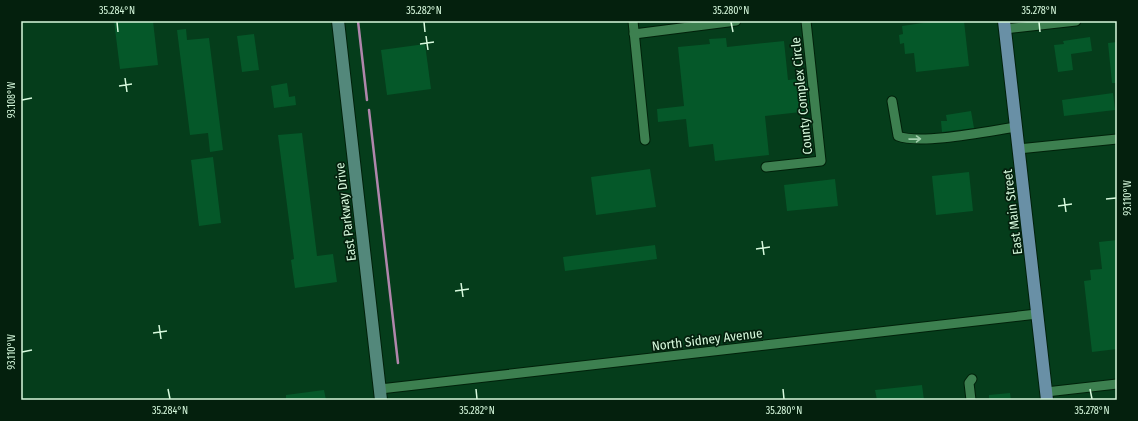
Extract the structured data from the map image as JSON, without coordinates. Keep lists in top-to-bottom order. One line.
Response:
{"streets":{"main road":["East Parkway Drive","East Main Street"],"street":["County Complex Circle","North Sidney Avenue"]},"crossings":[["East Parkway Drive","North Sidney Avenue"],["East Main Street","North Sidney Avenue"]],"coordinates":["35.284°N","35.282°N","35.280°N","35.278°N","93.108°W","93.110°W"]}
